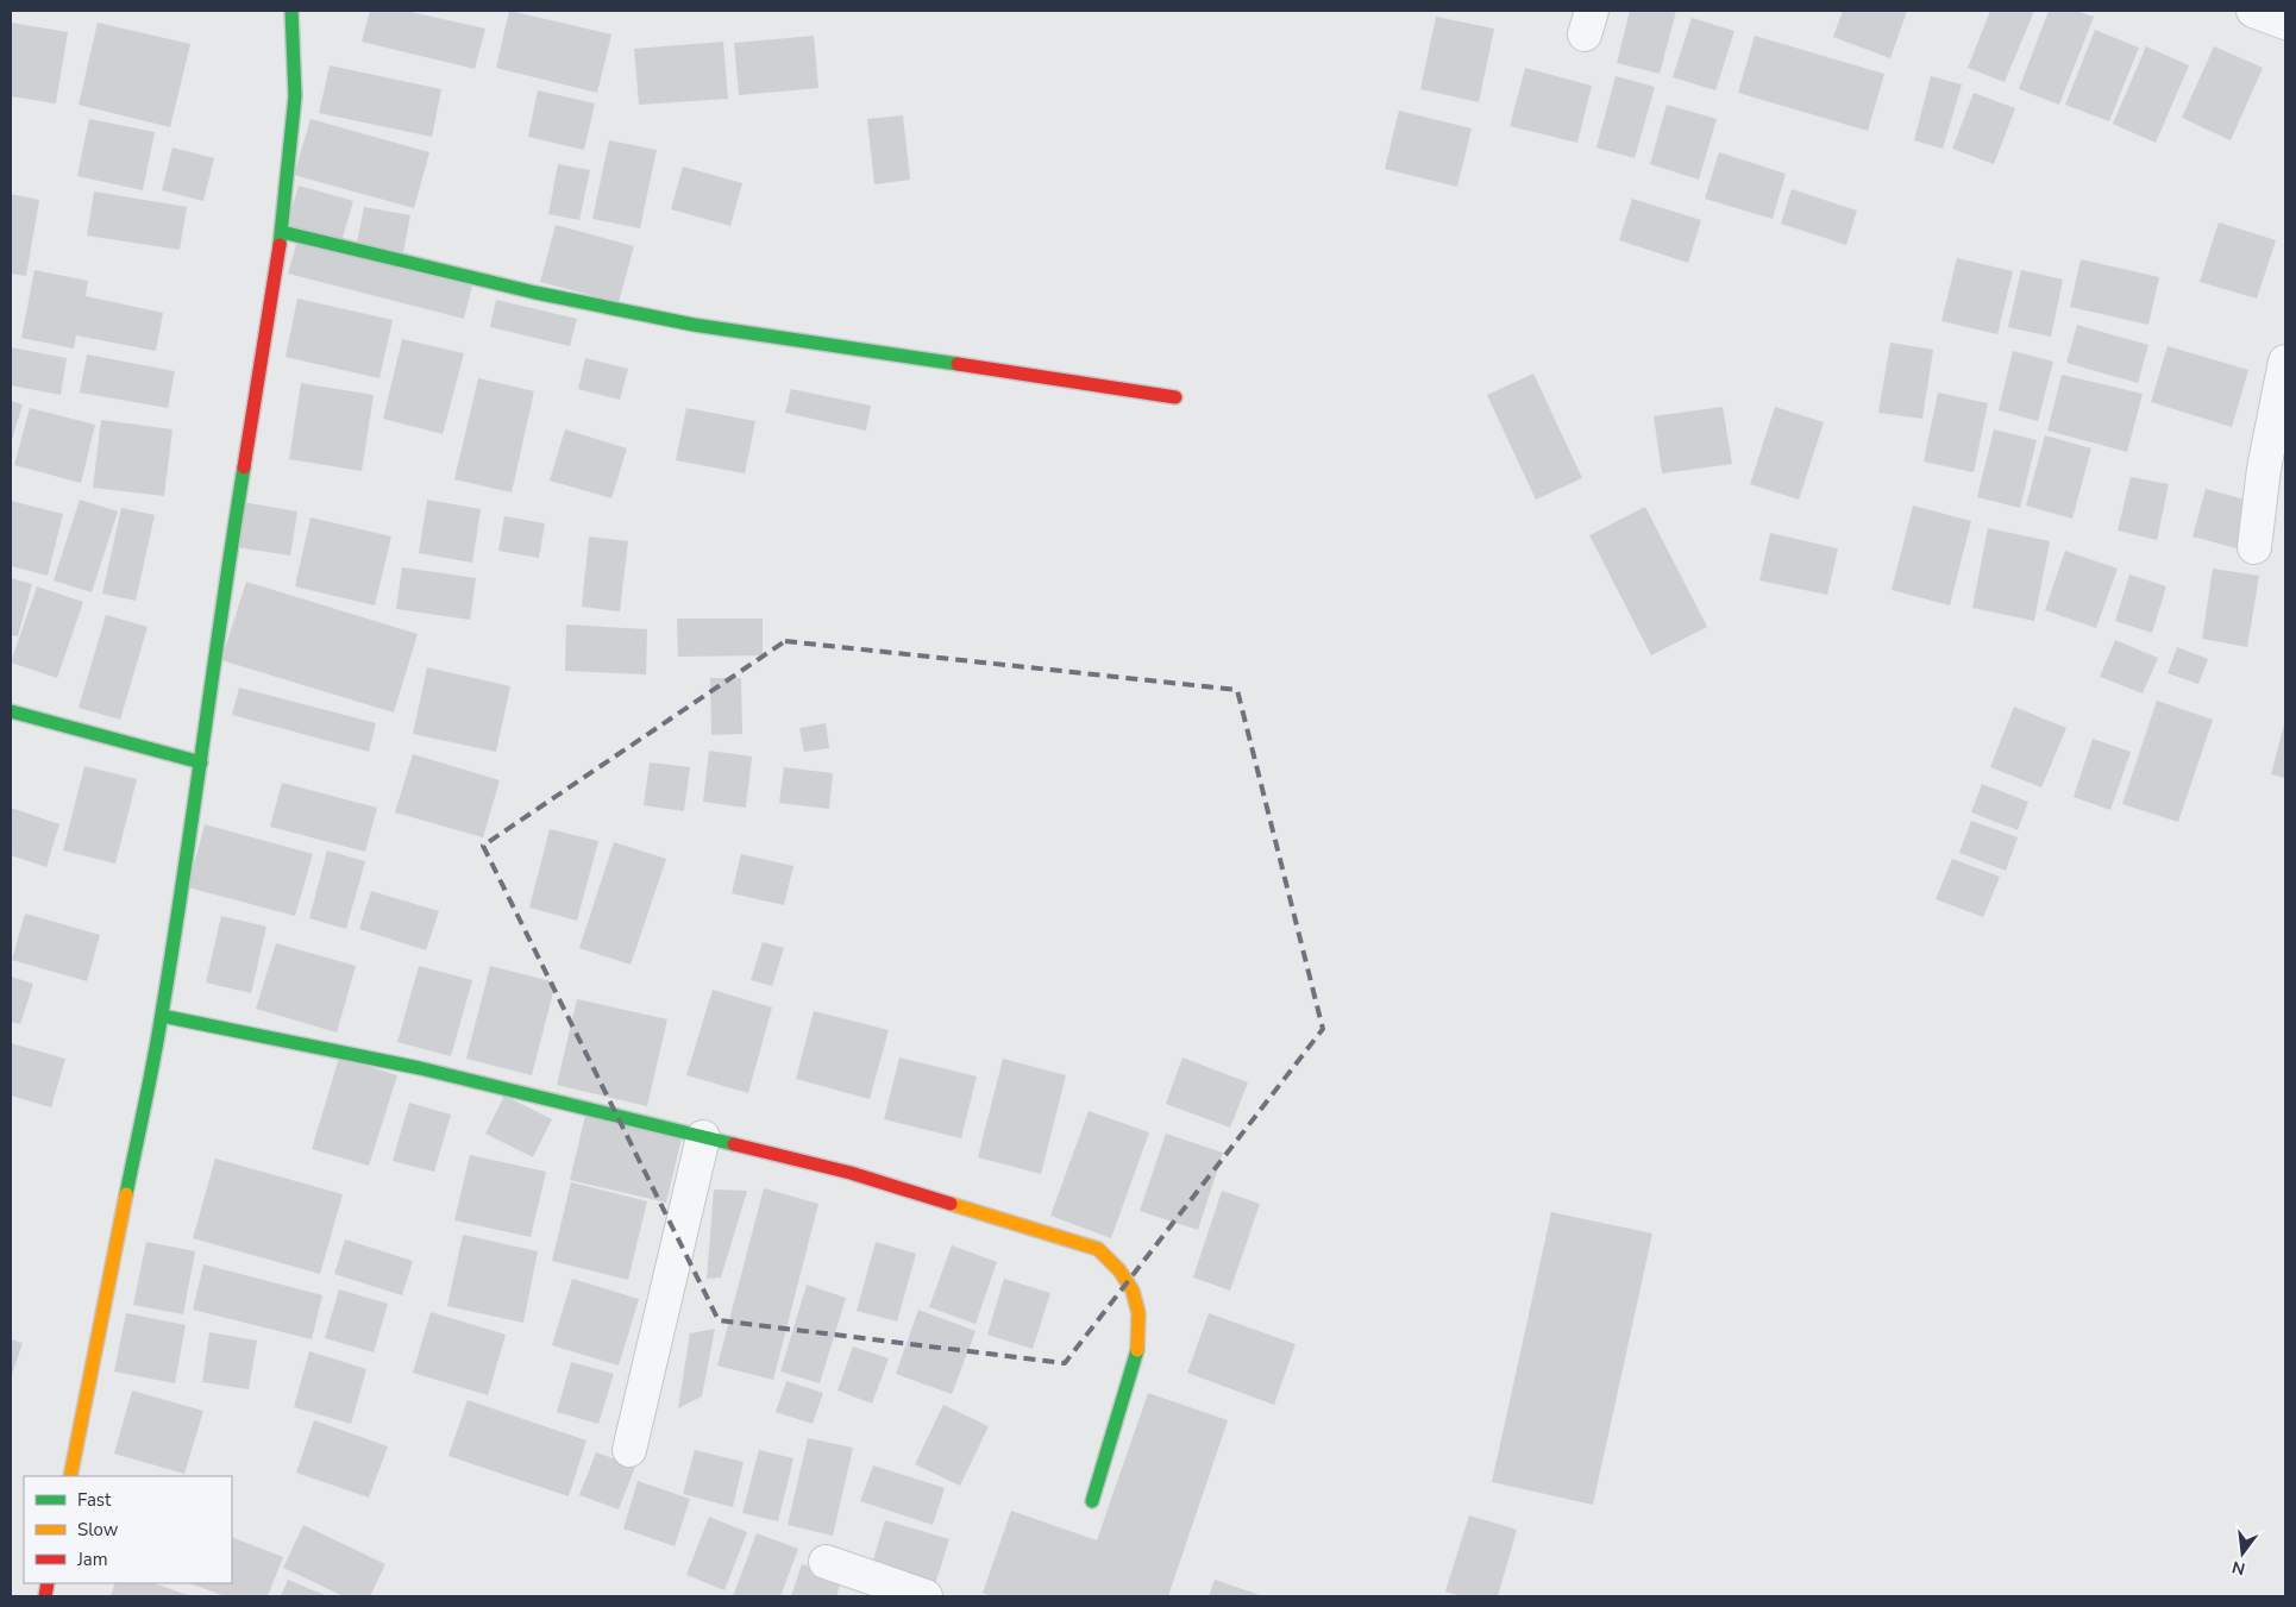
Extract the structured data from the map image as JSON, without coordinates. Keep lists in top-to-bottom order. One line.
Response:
{"legend":["Fast","Slow","Jam"],"north":"bottom"}
